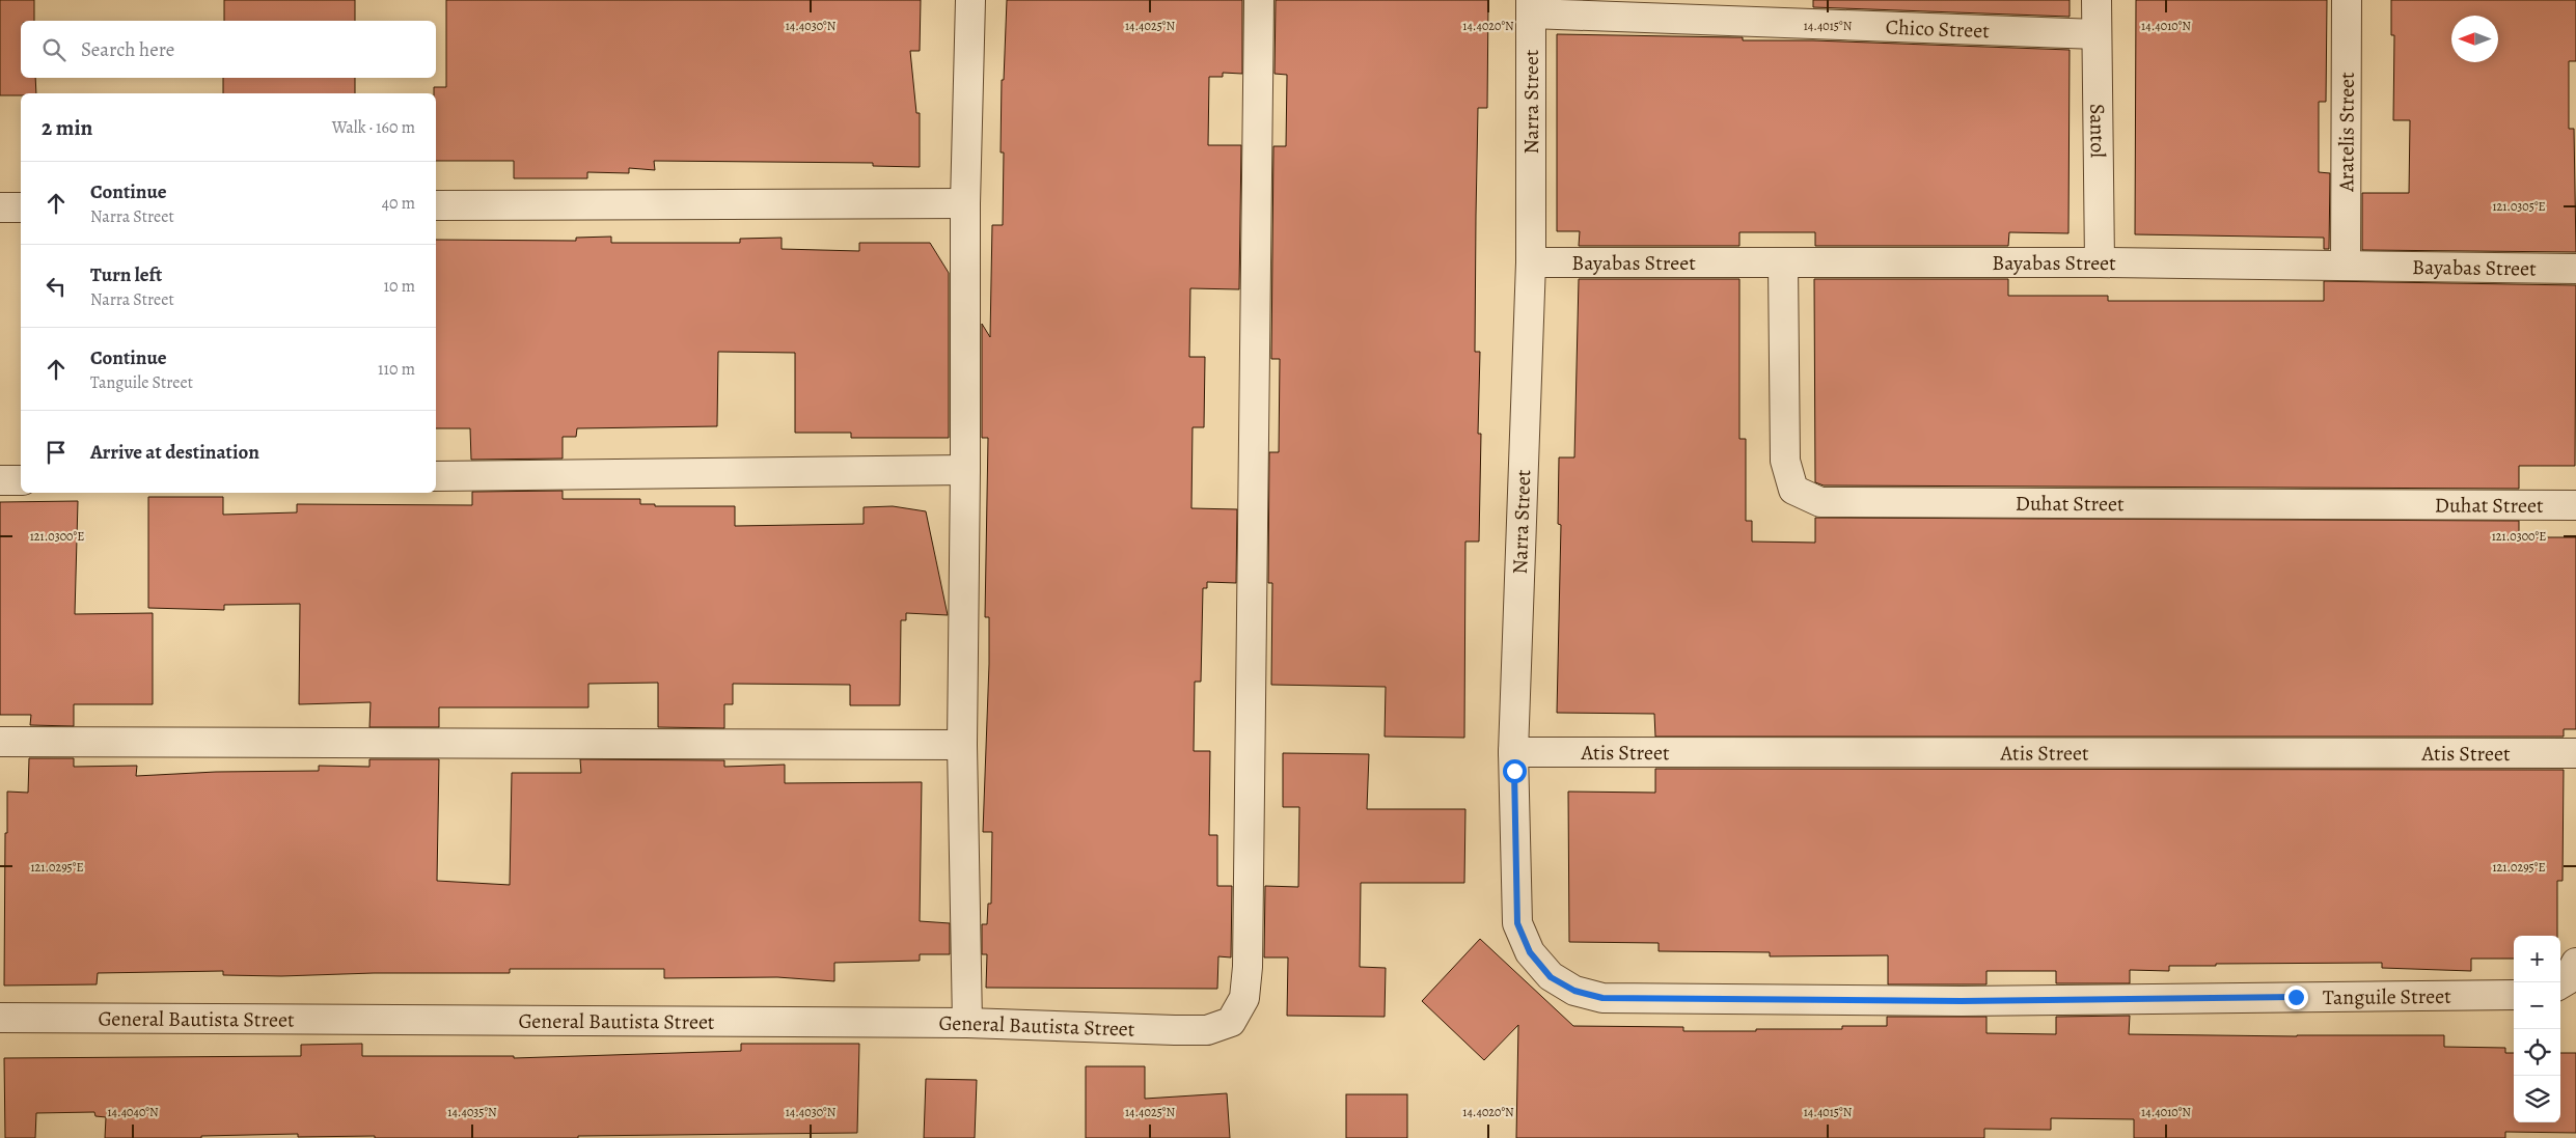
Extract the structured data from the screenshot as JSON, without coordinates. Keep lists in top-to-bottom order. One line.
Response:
{"streets":{"street":["Chico Street","Narra Street","Santol","Aratelis Street","Bayabas Street","Duhat Street","Atis Street","Tanguile Street","General Bautista Street"]},"crossings":[["Chico Street","Narra Street"],["Chico Street","Santol"],["Narra Street","Bayabas Street"],["Narra Street","Atis Street"],["Narra Street","Tanguile Street"],["Santol","Bayabas Street"],["Aratelis Street","Bayabas Street"],["Bayabas Street","Duhat Street"]],"north":"left","page":{"search":"Search here","heading":["2 min","Walk · 160 m"],"list":[["Continue","Narra Street","40 m"],["Turn left","Narra Street","10 m"],["Continue","Tanguile Street","110 m"],"Arrive at destination"],"map_buttons":["+","−"]},"coordinates":["14.4030°N","14.4025°N","14.4020°N","14.4015°N","14.4010°N","121.0305°E","121.0300°E","121.0295°E","14.4040°N","14.4035°N"]}
